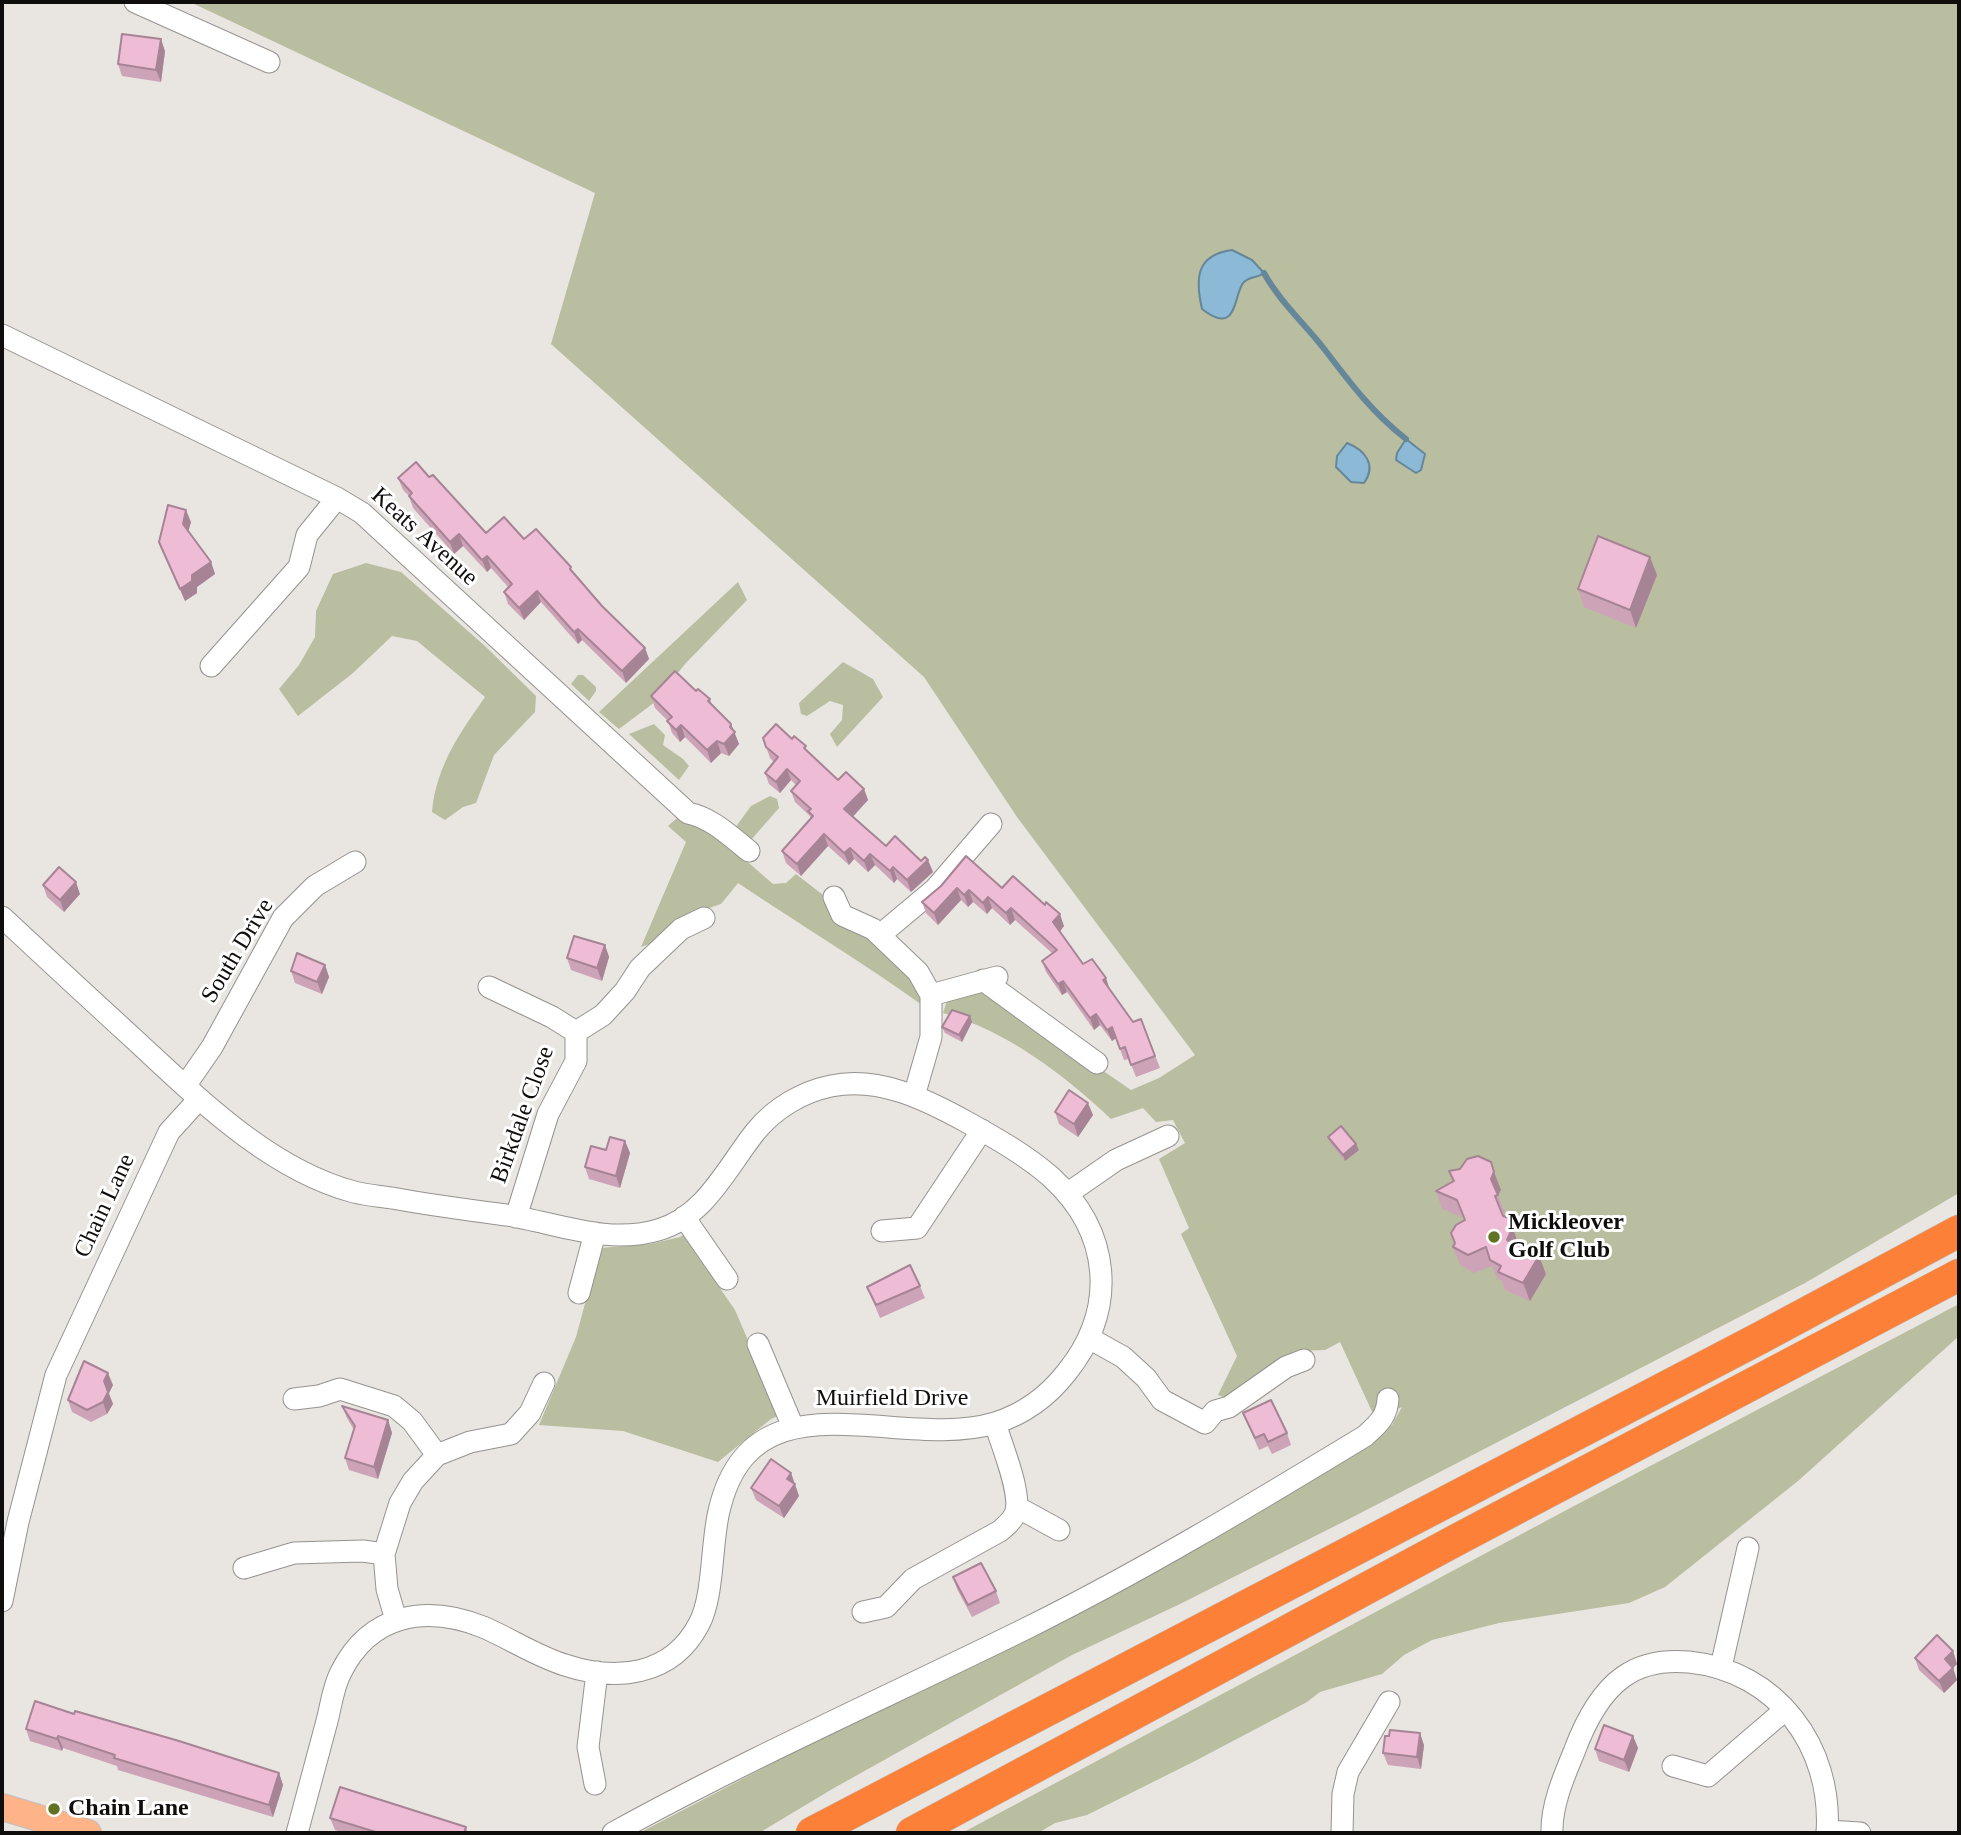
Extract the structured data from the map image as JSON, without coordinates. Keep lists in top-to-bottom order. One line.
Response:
{"streets":{"street":["Keats Avenue","South Drive","Birkdale Close","Chain Lane","Muirfield Drive"]},"crossings":[["South Drive","Chain Lane"],["South Drive","Muirfield Drive"],["Birkdale Close","Muirfield Drive"],["Chain Lane","Muirfield Drive"]],"places":["Mickleover Golf Club","Chain Lane"]}
